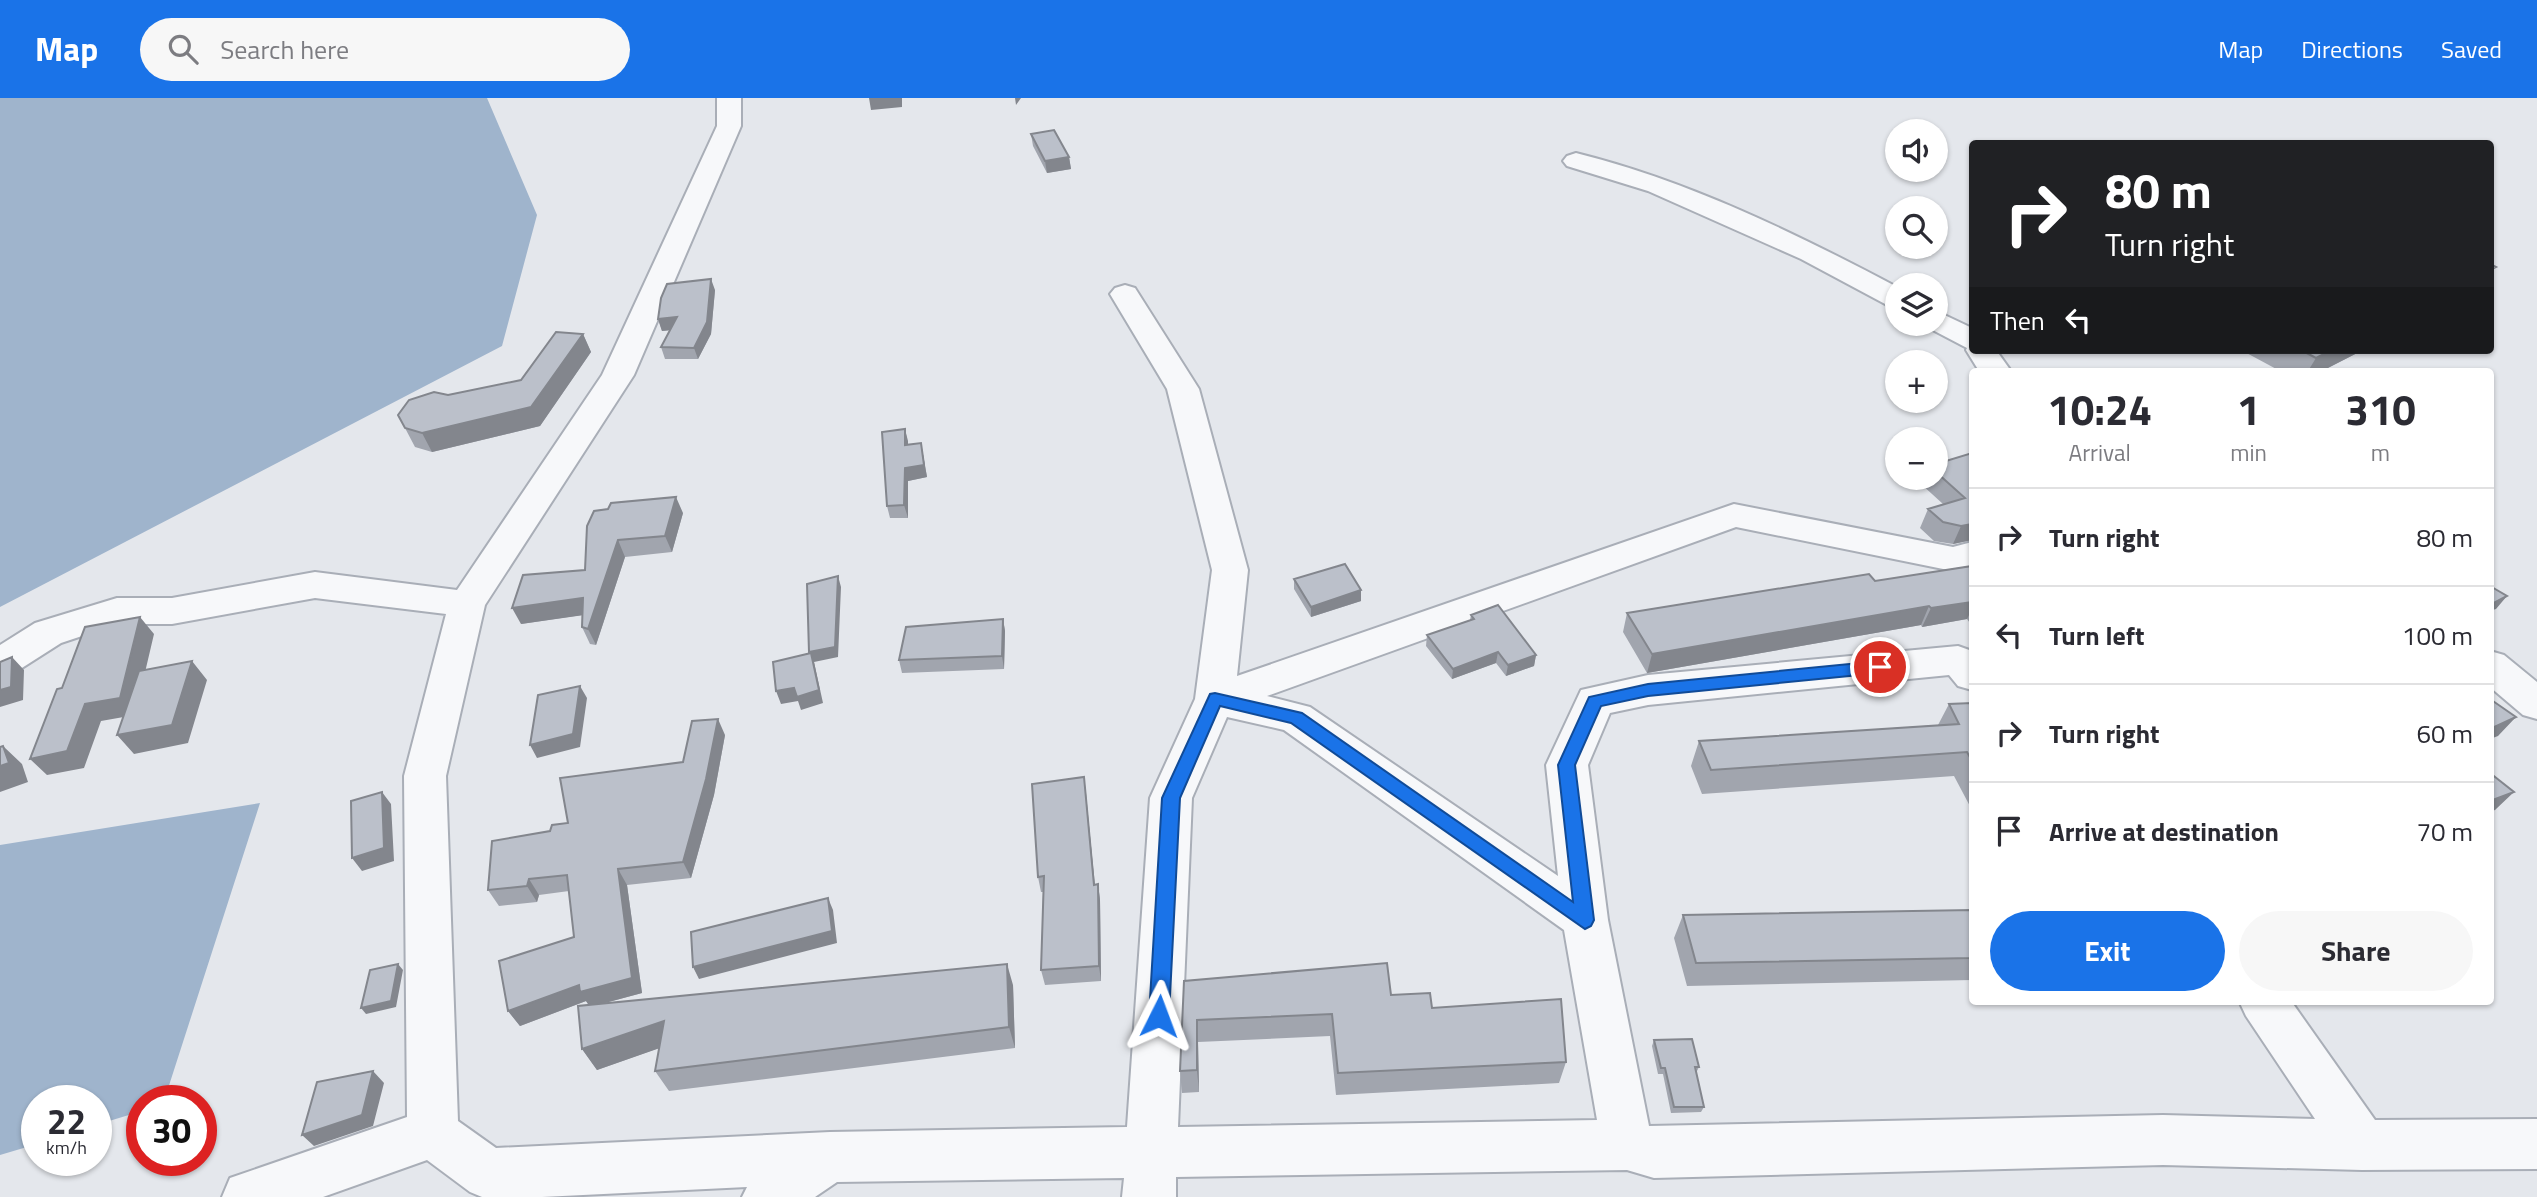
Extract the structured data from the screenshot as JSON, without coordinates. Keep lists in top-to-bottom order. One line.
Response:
{"page":{"header":"Map","search":"Search here","nav":["Map","Directions","Saved"],"map_buttons":["+","−"],"turn":["80 m","Turn right"],"then":"Then","eta":["10:24","Arrival","1","min","310","m"],"list":[{"name":"Turn right","value":"80 m"},{"name":"Turn left","value":"100 m"},{"name":"Turn right","value":"60 m"},{"name":"Arrive at destination","value":"70 m"}],"buttons":["Exit","Share"],"speed":"22 km/h","limit":"30"}}
